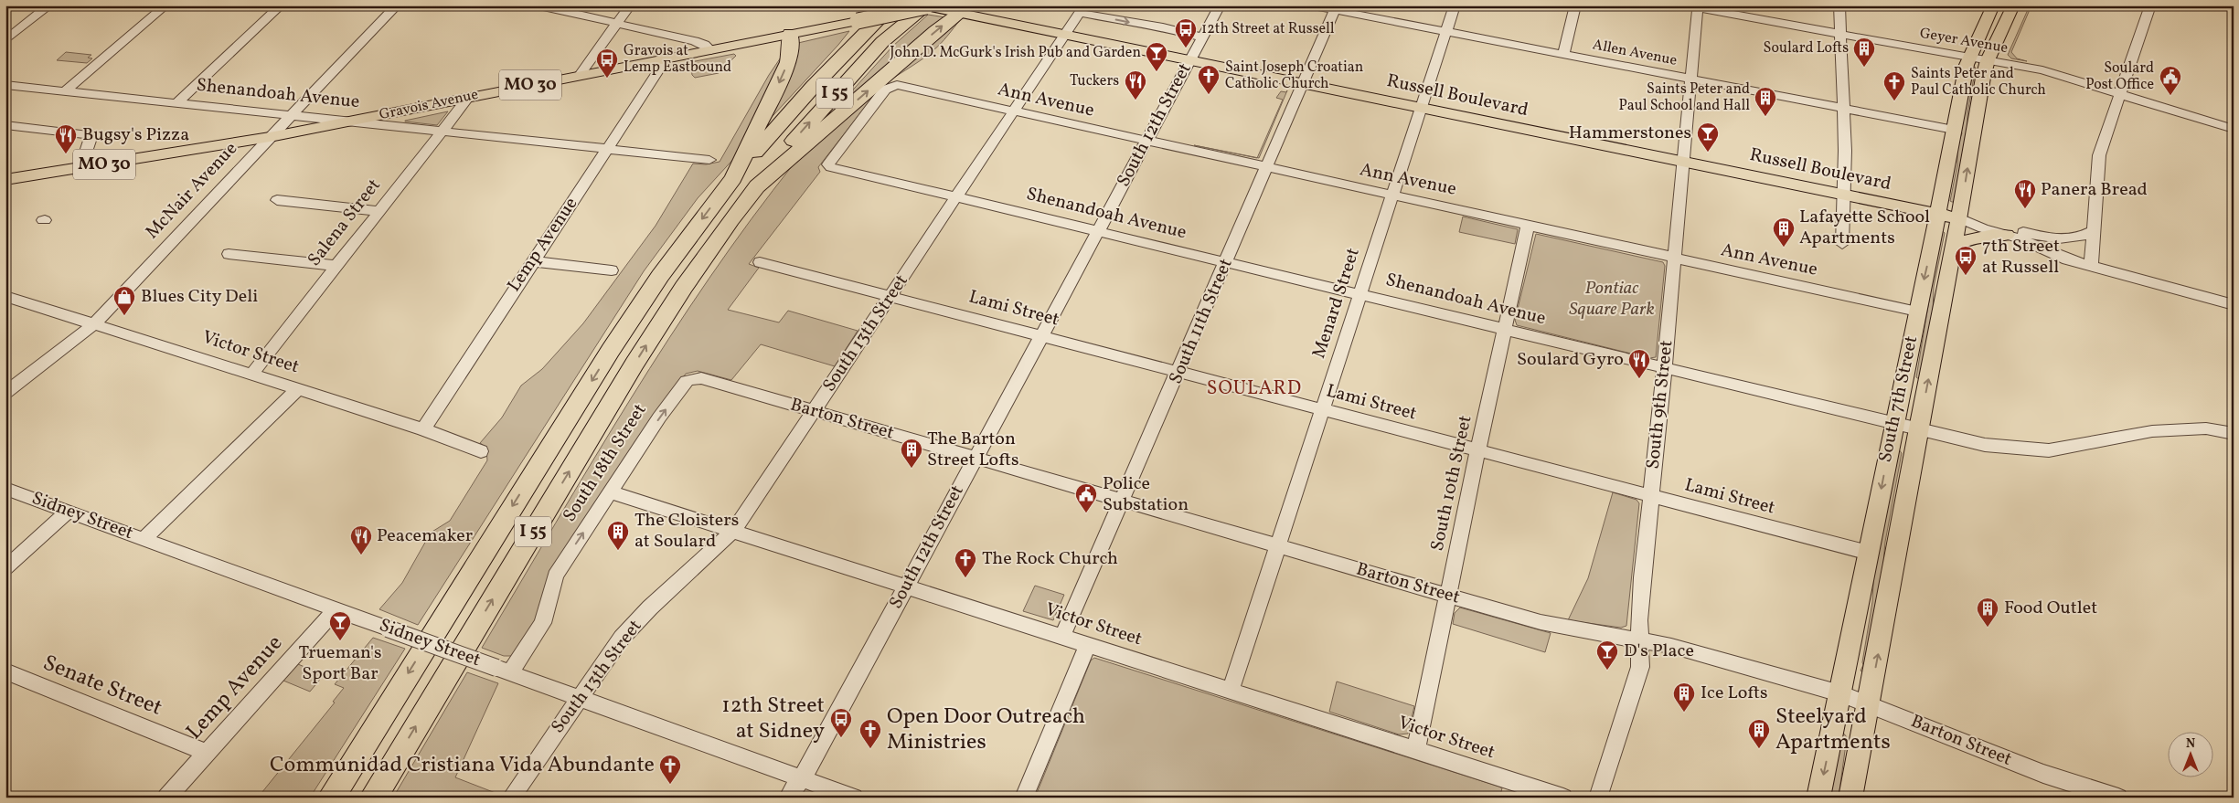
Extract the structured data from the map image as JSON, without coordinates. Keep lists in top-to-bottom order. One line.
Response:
{"streets":{"highway":["I 55"],"main road":["MO 30","Russell Boulevard","Gravois Avenue","South 7th Street"],"street":["Geyer Avenue","Allen Avenue","Shenandoah Avenue","Ann Avenue","South 12th Street","McNair Avenue","Salena Street","Lemp Avenue","Menard Street","Lami Street","South 11th Street","South 13th Street","Victor Street","South 9th Street","Barton Street","South 18th Street","South 10th Street","Sidney Street","Senate Street"]},"crossings":[["Geyer Avenue","South 7th Street"],["Geyer Avenue","South 9th Street"],["Allen Avenue","Menard Street"],["Allen Avenue","South 11th Street"],["Allen Avenue","South 7th Street"],["Allen Avenue","South 9th Street"],["I 55","Russell Boulevard"],["I 55","Gravois Avenue"],["Shenandoah Avenue","Ann Avenue"],["Shenandoah Avenue","Gravois Avenue"],["Shenandoah Avenue","South 12th Street"],["Shenandoah Avenue","McNair Avenue"],["Shenandoah Avenue","Salena Street"],["Shenandoah Avenue","Lemp Avenue"],["Shenandoah Avenue","Menard Street"],["Shenandoah Avenue","South 11th Street"],["Shenandoah Avenue","South 13th Street"],["Shenandoah Avenue","South 7th Street"],["Shenandoah Avenue","South 9th Street"],["Shenandoah Avenue","South 10th Street"],["Russell Boulevard","Gravois Avenue"],["Russell Boulevard","South 12th Street"],["Russell Boulevard","Menard Street"],["Russell Boulevard","South 11th Street"],["Russell Boulevard","South 13th Street"],["Russell Boulevard","South 7th Street"],["Russell Boulevard","South 9th Street"],["Ann Avenue","South 12th Street"],["Ann Avenue","Menard Street"],["Ann Avenue","South 11th Street"],["Ann Avenue","South 13th Street"],["Ann Avenue","South 7th Street"],["Ann Avenue","South 9th Street"],["Ann Avenue","South 10th Street"],["Gravois Avenue","McNair Avenue"],["Gravois Avenue","Salena Street"],["Gravois Avenue","Lemp Avenue"],["South 12th Street","Lami Street"],["South 12th Street","Victor Street"],["South 12th Street","Barton Street"],["South 12th Street","Sidney Street"],["McNair Avenue","Victor Street"],["Salena Street","Victor Street"],["Lemp Avenue","Victor Street"],["Lemp Avenue","Sidney Street"],["Lemp Avenue","Senate Street"],["Menard Street","Lami Street"],["Menard Street","Victor Street"],["Menard Street","Barton Street"],["Lami Street","South 11th Street"],["Lami Street","South 13th Street"],["Lami Street","South 7th Street"],["Lami Street","South 9th Street"],["Lami Street","South 10th Street"],["South 11th Street","Victor Street"],["South 11th Street","Barton Street"],["South 13th Street","Victor Street"],["South 13th Street","Barton Street"],["South 13th Street","Sidney Street"],["Victor Street","South 18th Street"],["Victor Street","South 10th Street"],["South 7th Street","Barton Street"],["South 9th Street","Barton Street"],["Barton Street","South 18th Street"],["Barton Street","South 10th Street"],["South 18th Street","Sidney Street"]],"one_way":["South 18th Street"],"districts":["SOULARD"],"parks":["Pontiac Square Park"],"places":{"bus stop":["12th Street at Russell","Gravois at Lemp Eastbound","7th Street at Russell","12th Street at Sidney"],"building":["Soulard Lofts","Saints Peter and Paul School and Hall","Lafayette School Apartments","The Barton Street Lofts","The Cloisters at Soulard","Food Outlet","Ice Lofts","Steelyard Apartments"],"bar":["John D. McGurk's Irish Pub and Garden","Hammerstones","Trueman's Sport Bar","D's Place"],"church":["Saint Joseph Croatian Catholic Church","Saints Peter and Paul Catholic Church","The Rock Church","Open Door Outreach Ministries","Communidad Cristiana Vida Abundante"],"public building":["Soulard Post Office","Police Substation"],"restaurant":["Tuckers","Bugsy's Pizza","Panera Bread","Soulard Gyro","Peacemaker"],"shop":["Blues City Deli"]},"north":"top"}
